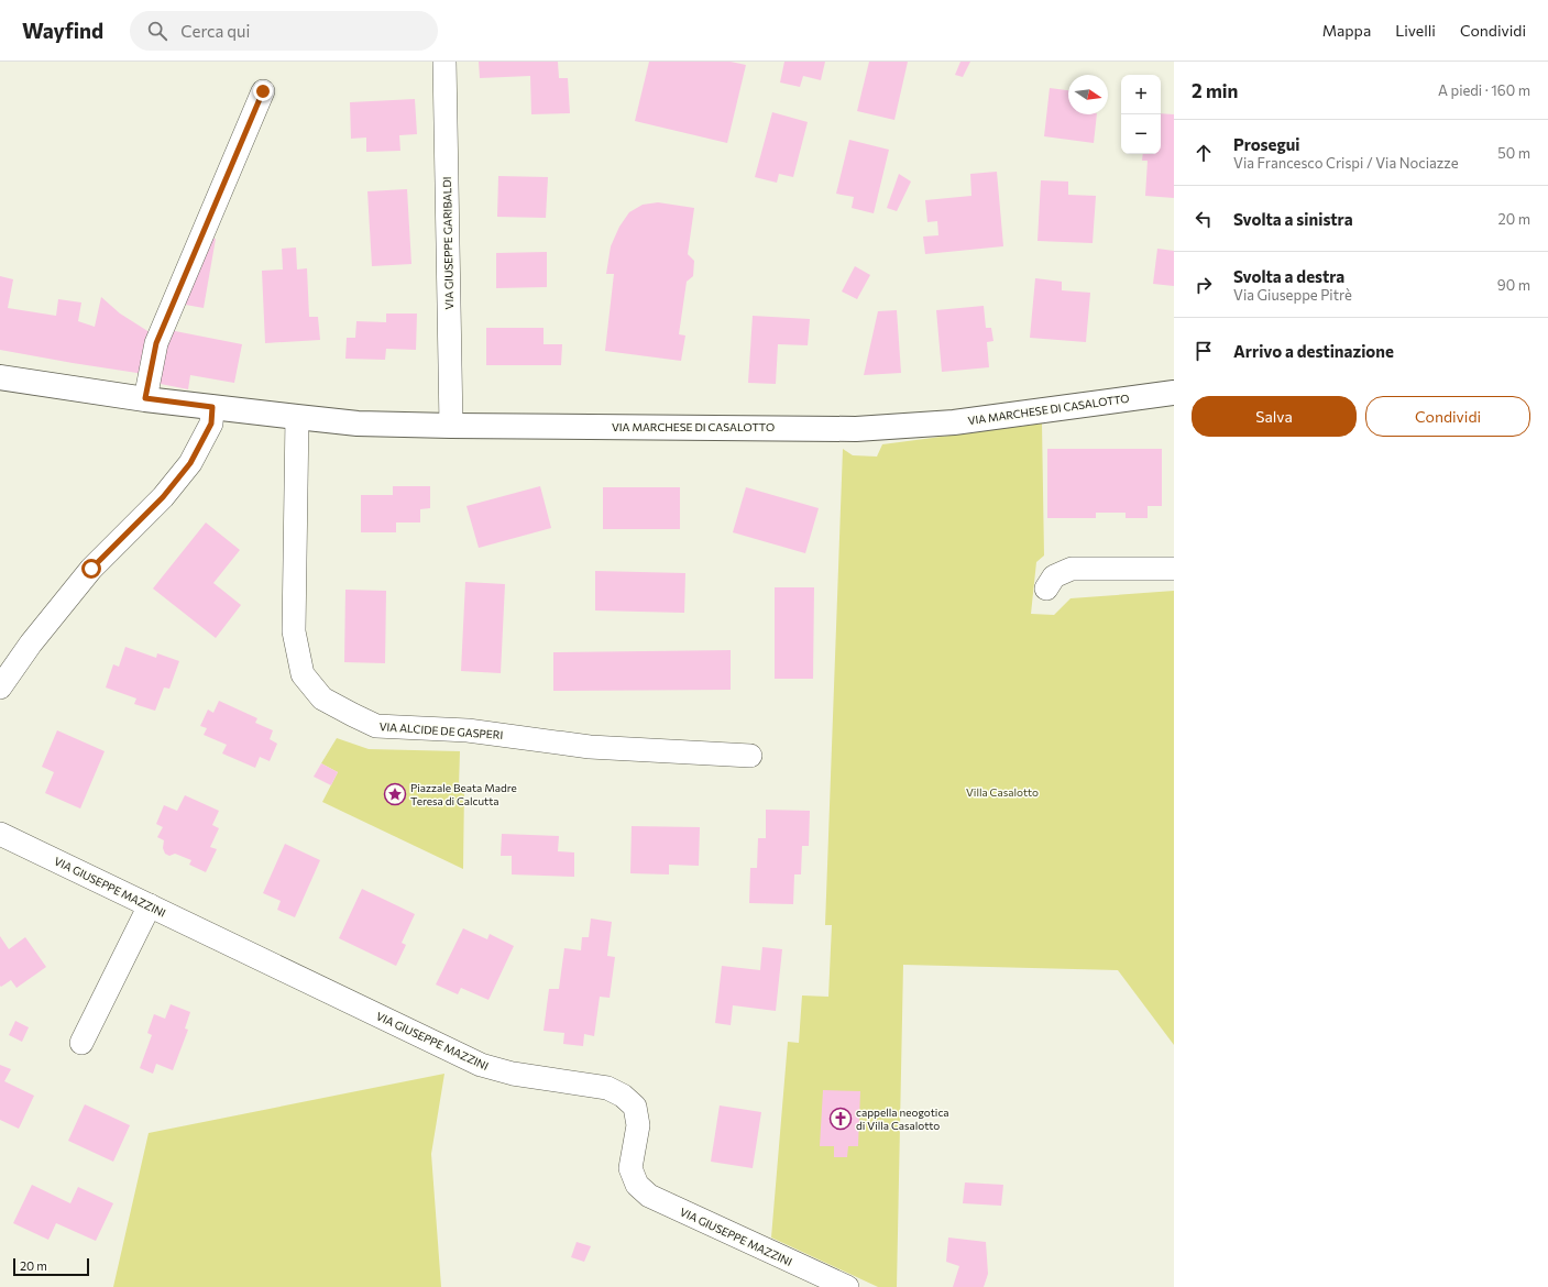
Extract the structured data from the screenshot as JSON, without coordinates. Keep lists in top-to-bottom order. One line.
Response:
{"streets":{"street":["VIA GIUSEPPE GARIBALDI","VIA MARCHESE DI CASALOTTO","VIA ALCIDE DE GASPERI","VIA GIUSEPPE MAZZINI"]},"crossings":[["VIA GIUSEPPE GARIBALDI","VIA MARCHESE DI CASALOTTO"],["VIA MARCHESE DI CASALOTTO","VIA ALCIDE DE GASPERI"]],"parks":["Villa Casalotto"],"places":{"place":["Piazzale Beata Madre Teresa di Calcutta"],"church":["cappella neogotica di Villa Casalotto"]},"scale_bar":"20 m","north":"right","page":{"header":"Wayfind","search":"Cerca qui","nav":["Mappa","Livelli","Condividi"],"heading":["2 min","A piedi · 160 m"],"map_buttons":["+","−"],"list":[["Prosegui","Via Francesco Crispi / Via Nociazze","50 m"],["Svolta a sinistra","20 m"],["Svolta a destra","Via Giuseppe Pitrè","90 m"],"Arrivo a destinazione"],"buttons":["Salva","Condividi"],"scale":"20 m"}}
